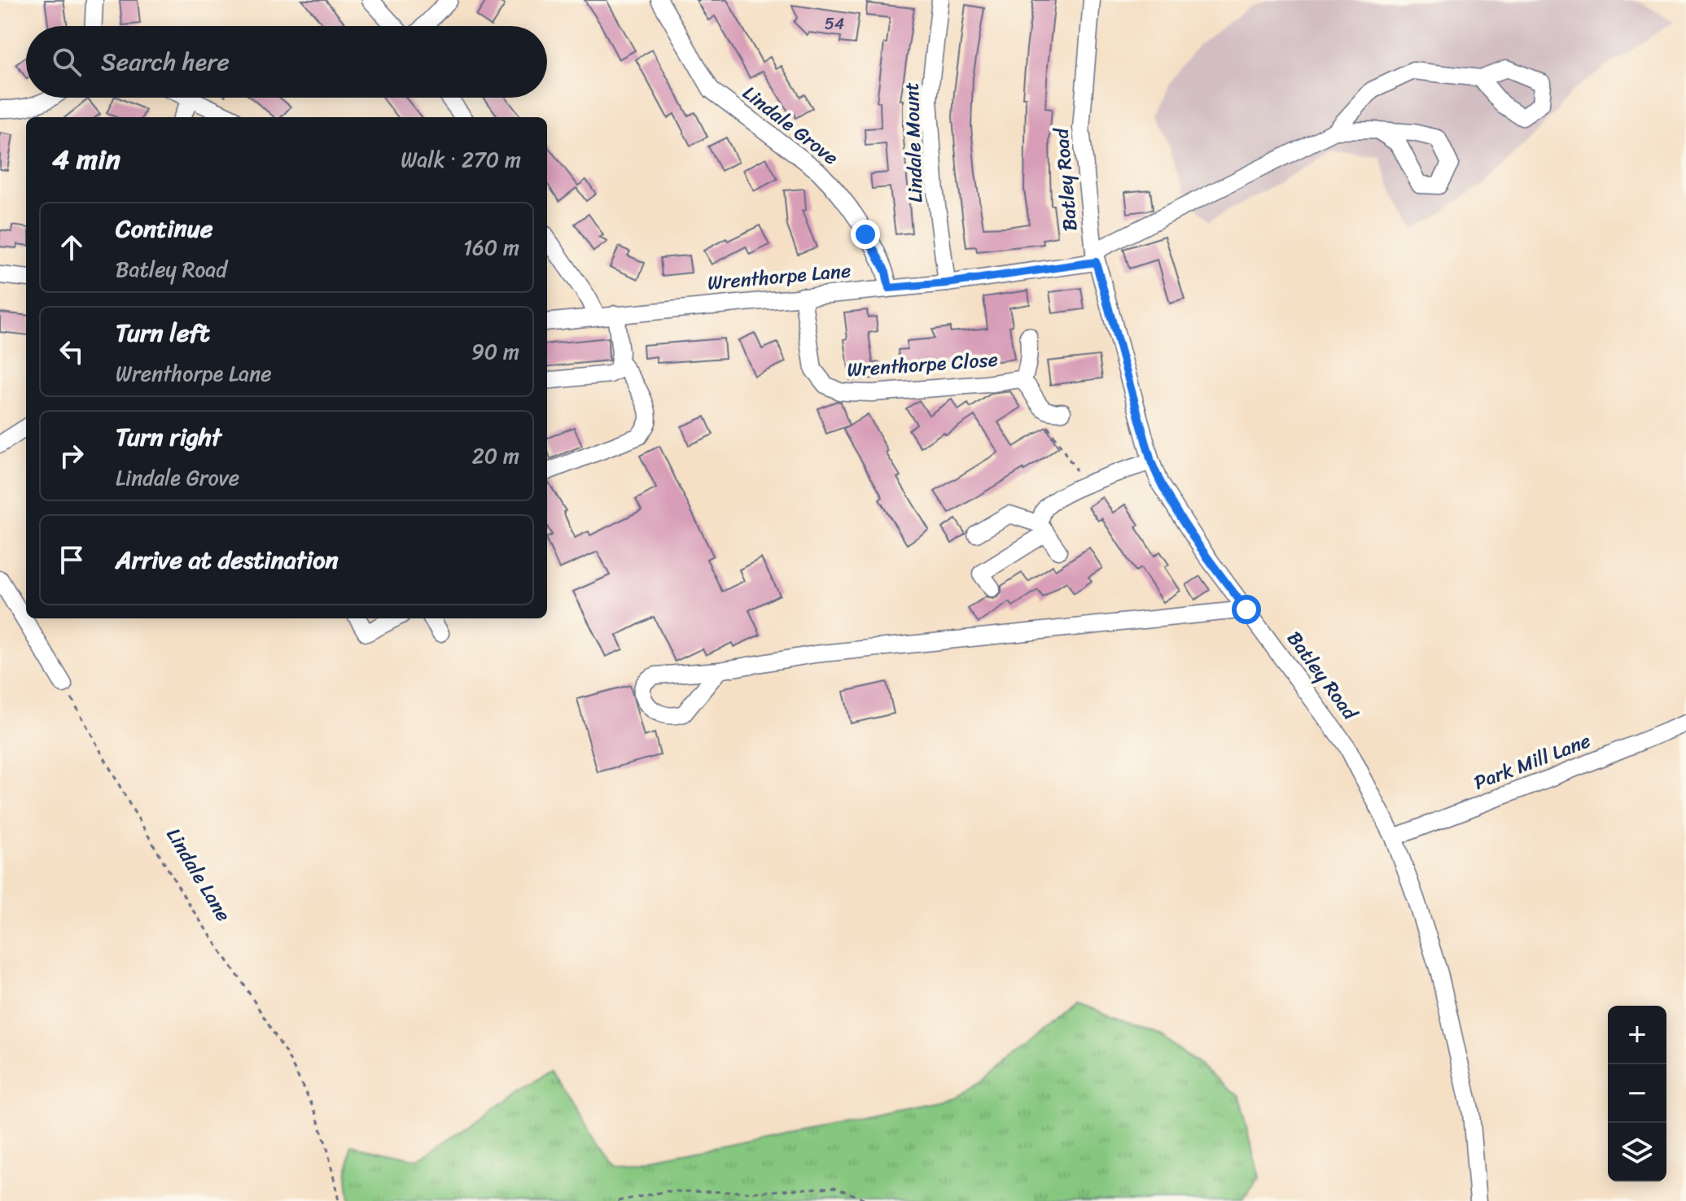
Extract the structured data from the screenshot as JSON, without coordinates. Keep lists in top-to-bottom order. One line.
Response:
{"streets":{"street":["Lindale Grove","Lindale Mount","Batley Road","Wrenthorpe Lane","Wrenthorpe Close","Park Mill Lane"],"path":["Lindale Lane"]},"crossings":[["Lindale Grove","Wrenthorpe Lane"],["Lindale Mount","Wrenthorpe Lane"],["Batley Road","Wrenthorpe Lane"],["Batley Road","Park Mill Lane"],["Wrenthorpe Lane","Wrenthorpe Close"]],"house_numbers":["54"],"page":{"search":"Search here","heading":["4 min","Walk · 270 m"],"list":[["Continue","Batley Road","160 m"],["Turn left","Wrenthorpe Lane","90 m"],["Turn right","Lindale Grove","20 m"],"Arrive at destination"],"map_buttons":["+","−"]}}
